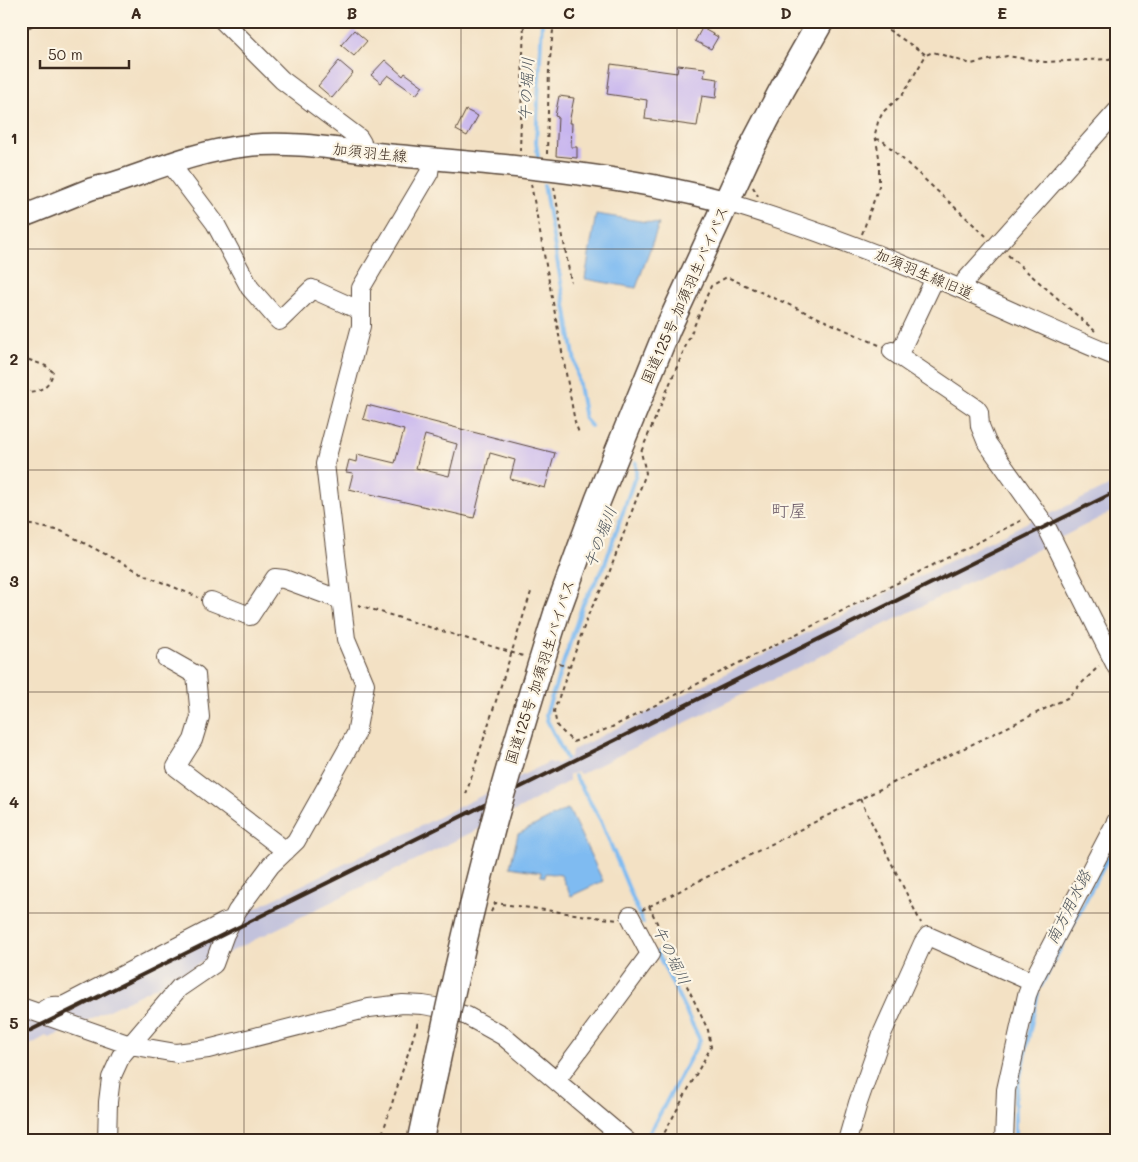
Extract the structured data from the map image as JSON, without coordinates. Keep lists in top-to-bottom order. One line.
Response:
{"streets":{"highway":["国道125号 加須羽生バイパス"],"main road":["加須羽生線"],"street":["加須羽生線旧道"]},"crossings":[["加須羽生線","加須羽生線旧道"],["加須羽生線","国道125号 加須羽生バイパス"],["加須羽生線旧道","国道125号 加須羽生バイパス"]],"districts":["町屋"],"water":["午の堀川","南方用水路"],"scale_bar":"50 m","grid":{"columns":["A","B","C","D","E"],"rows":["1","2","3","4","5"]}}
